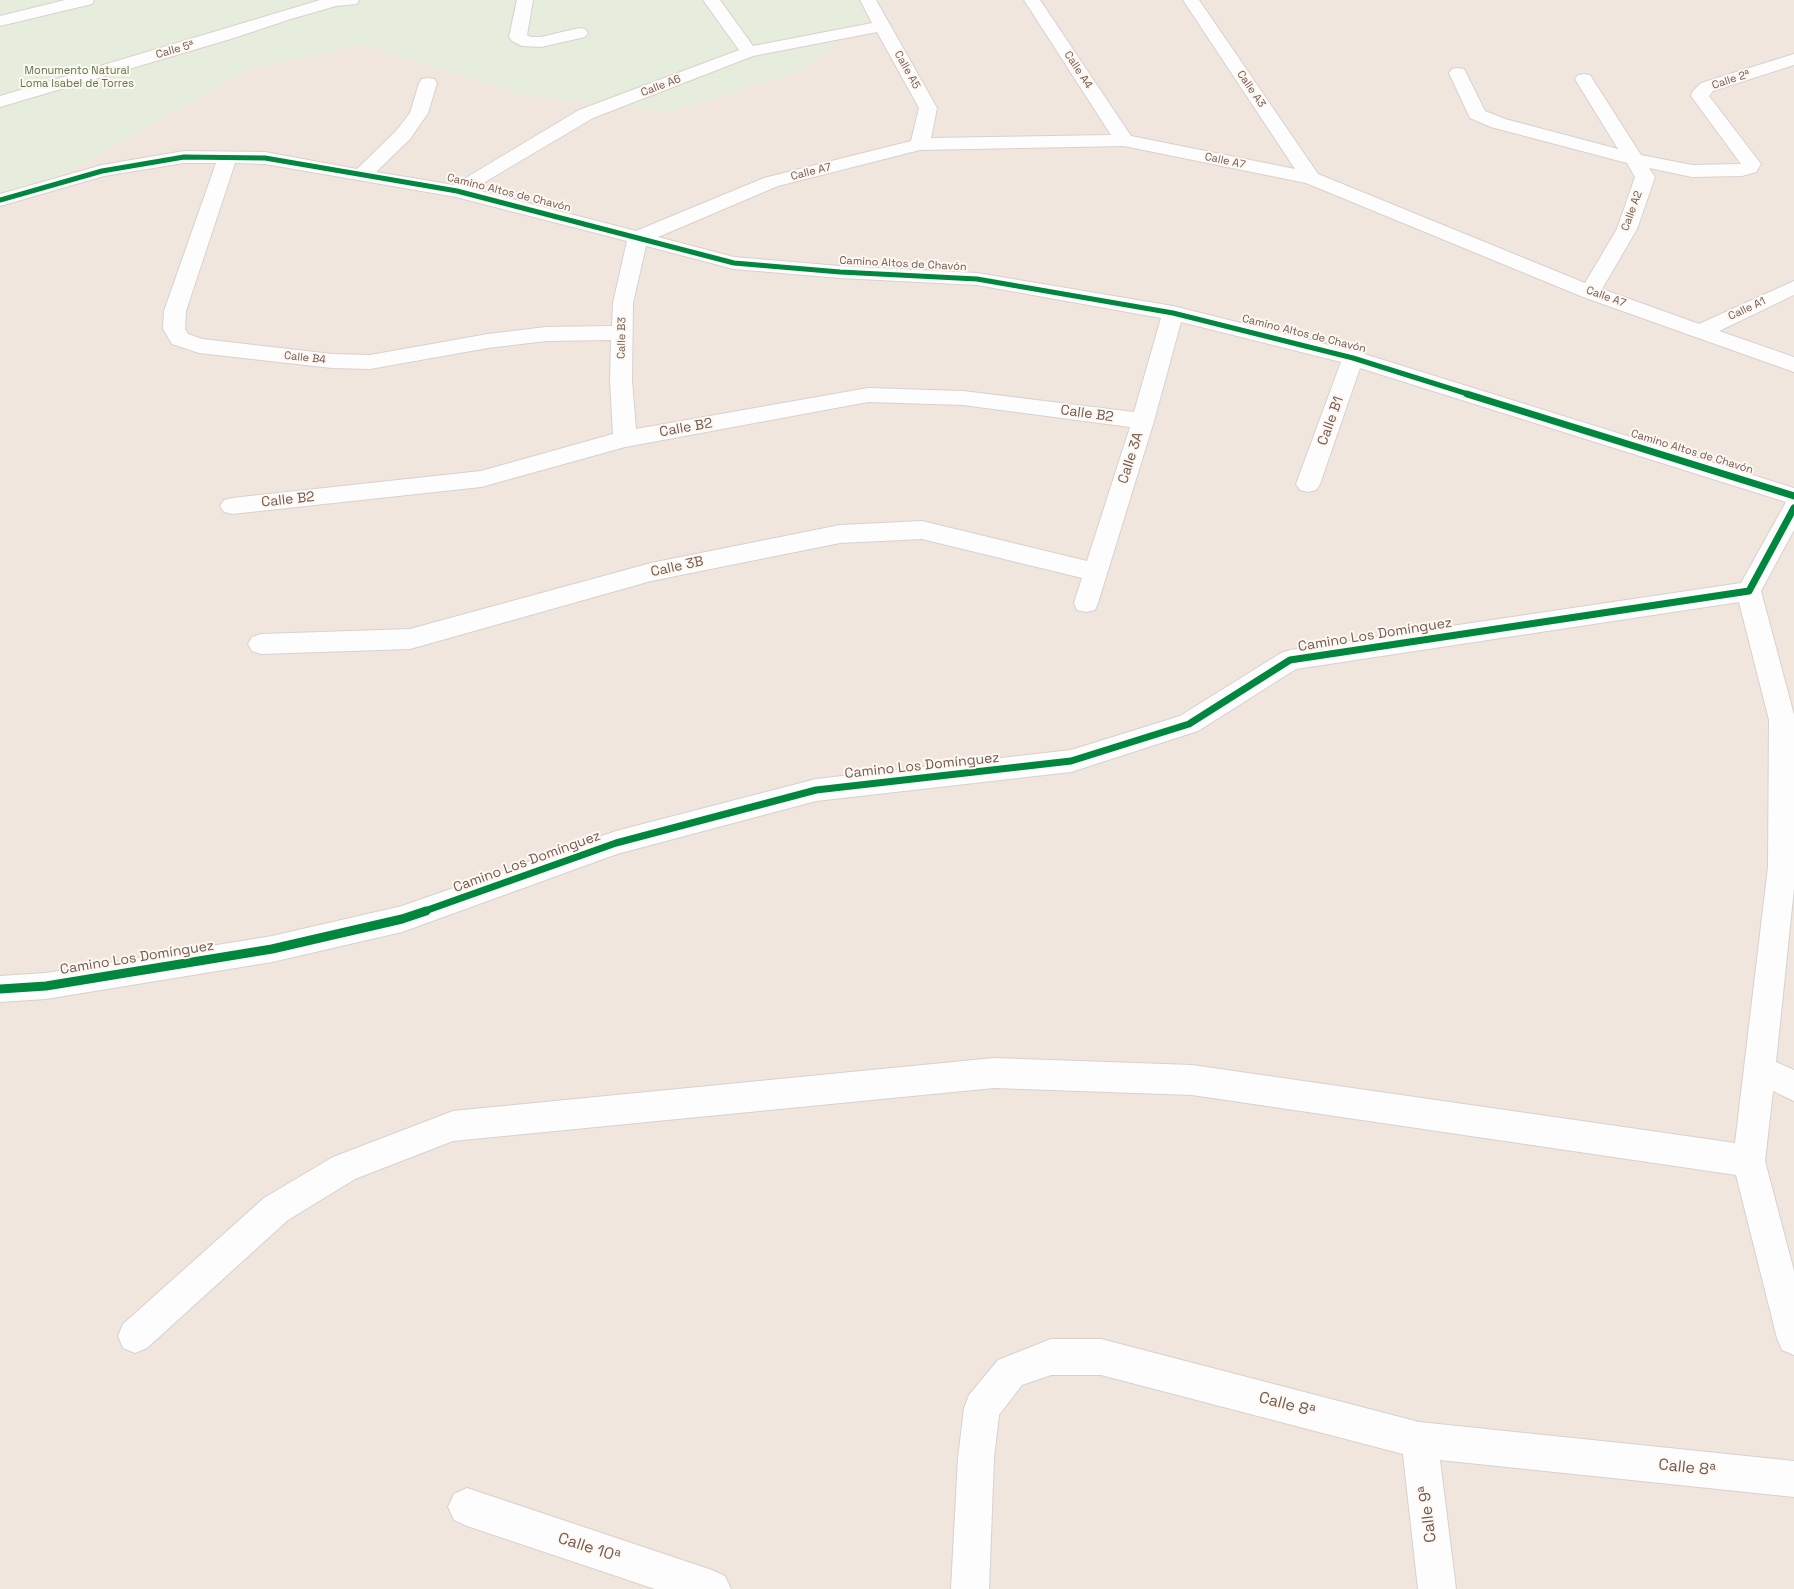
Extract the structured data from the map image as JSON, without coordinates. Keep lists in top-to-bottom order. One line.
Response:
{"streets":{"street":["Calle 5ª","Calle A5","Calle A4","Calle 2ª","Calle A6","Calle A3","Calle A7","Camino Altos de Chavón","Calle A2","Calle A1","Calle B3","Calle B4","Calle B2","Calle B1","Calle 3A","Calle 3B","Camino Los Domínguez","Calle 8ª","Calle 9ª","Calle 10ª"]},"crossings":[["Calle A5","Calle A6"],["Calle A5","Calle A7"],["Calle A4","Calle A7"],["Calle 2ª","Calle A2"],["Calle A6","Camino Altos de Chavón"],["Calle A3","Calle A7"],["Calle A7","Camino Altos de Chavón"],["Calle A7","Calle A2"],["Calle A7","Calle A1"],["Calle A7","Calle B3"],["Camino Altos de Chavón","Calle B3"],["Camino Altos de Chavón","Calle B4"],["Camino Altos de Chavón","Calle B1"],["Camino Altos de Chavón","Calle 3A"],["Calle B3","Calle B4"],["Calle B3","Calle B2"],["Calle B2","Calle 3A"],["Calle 3A","Calle 3B"],["Calle 8ª","Calle 9ª"]],"parks":["Monumento Natural Loma Isabel de Torres"]}
